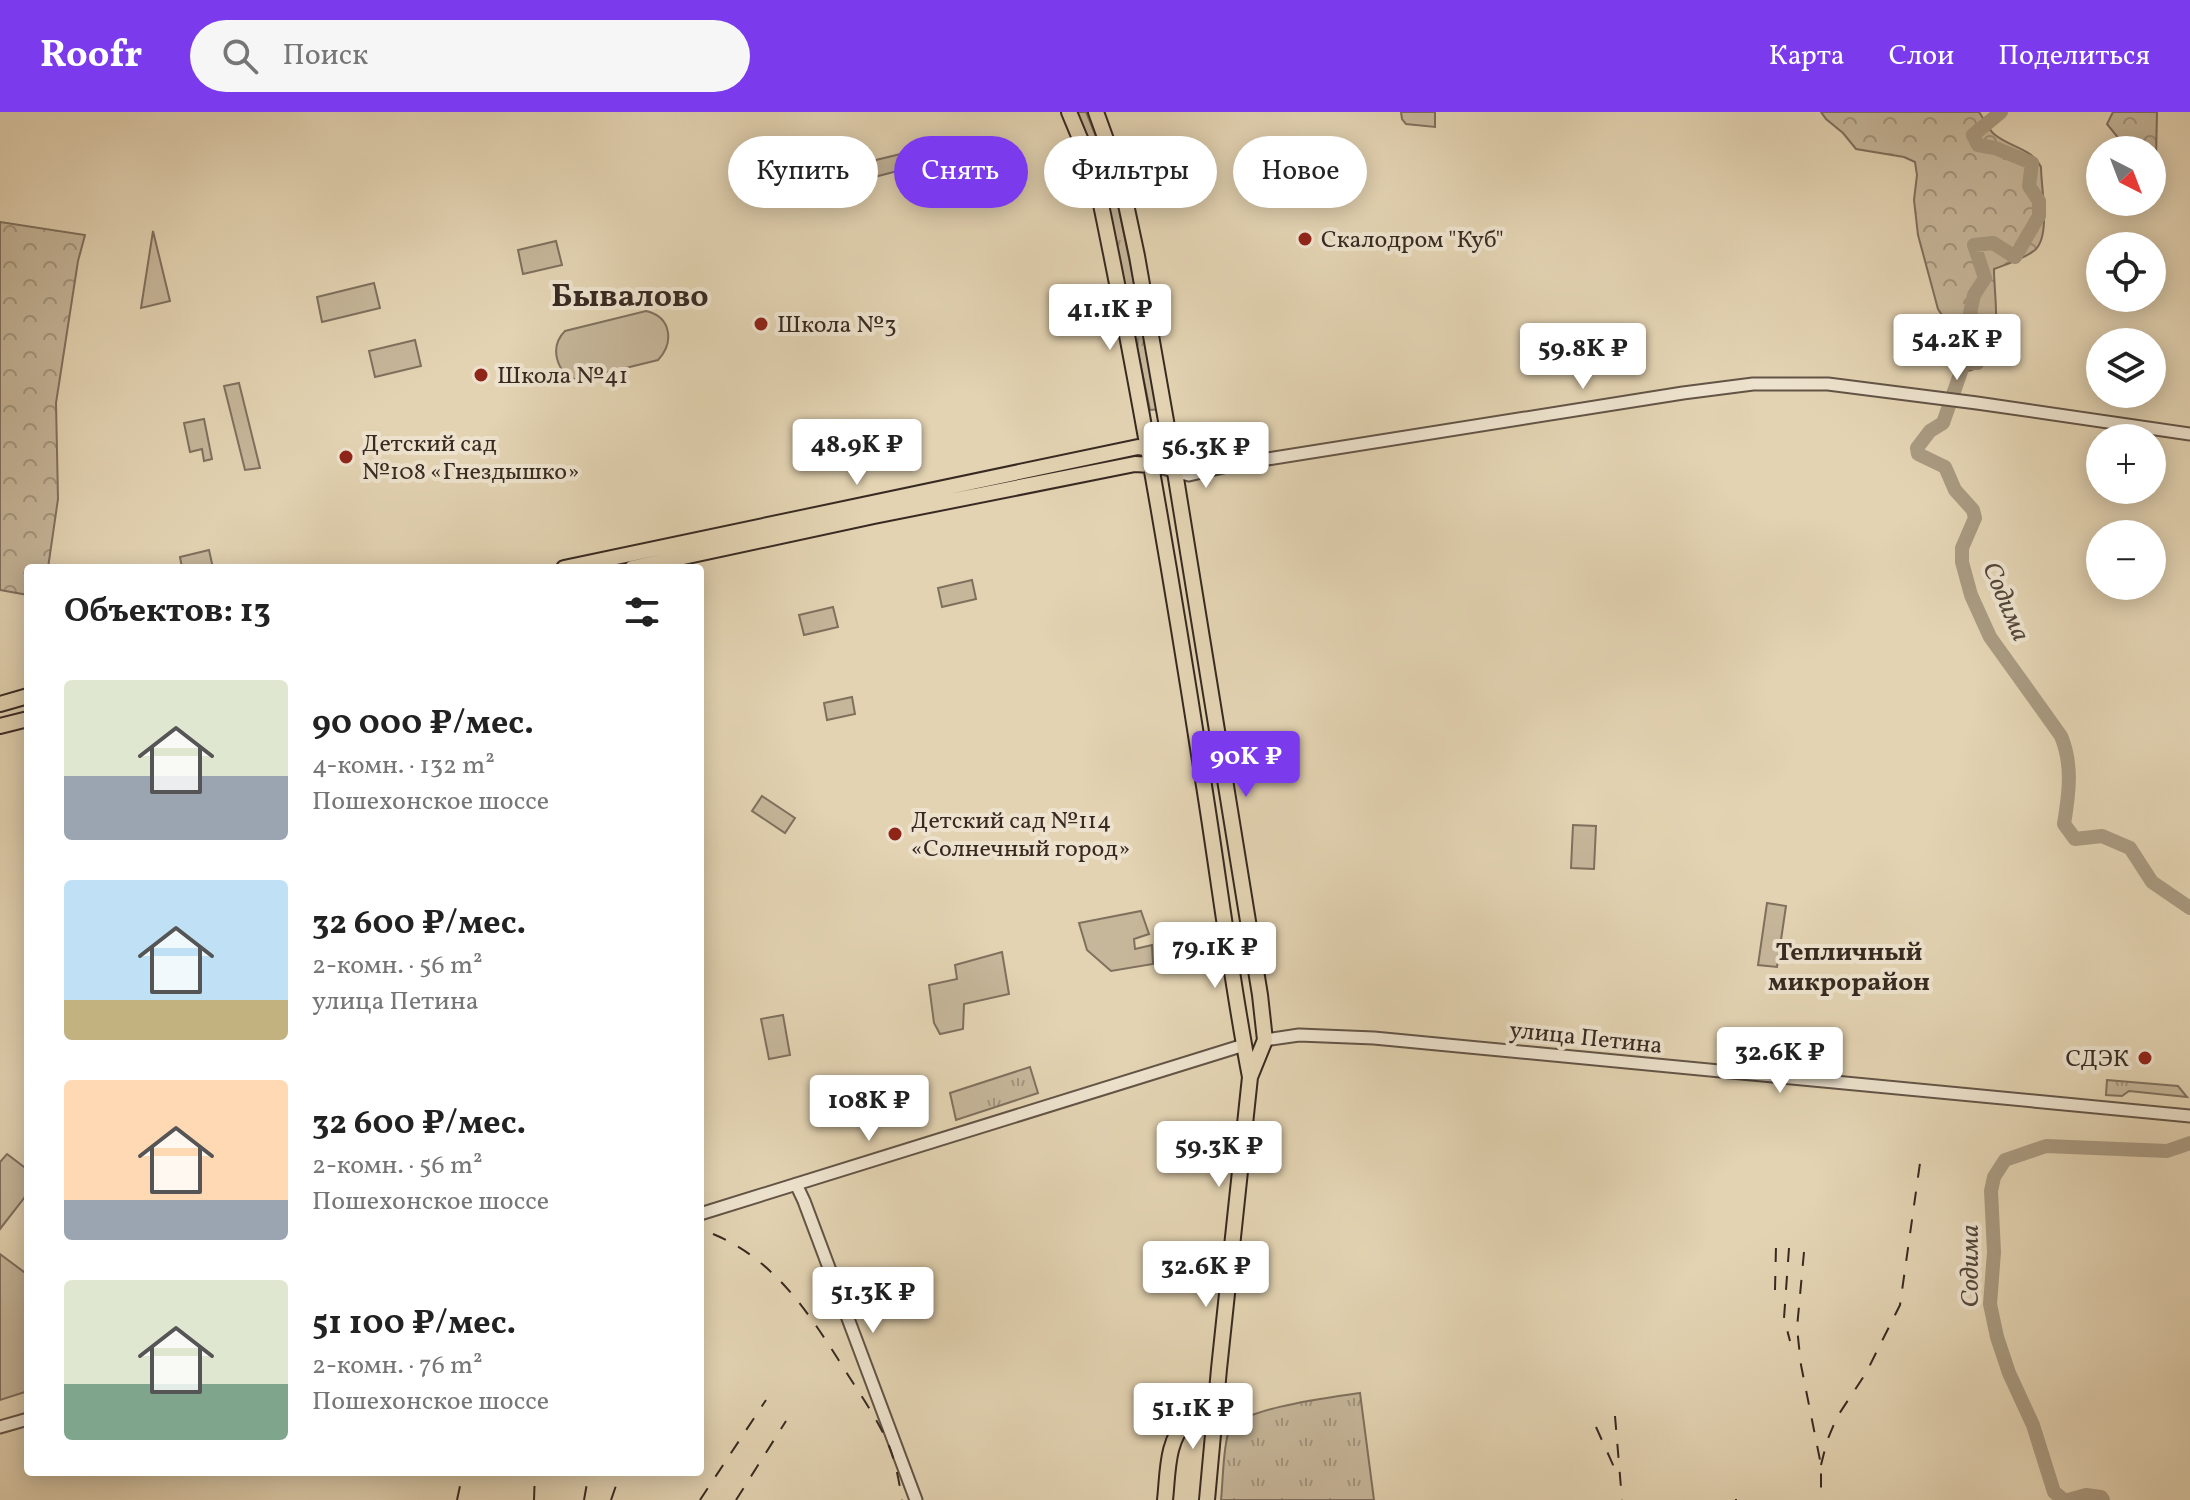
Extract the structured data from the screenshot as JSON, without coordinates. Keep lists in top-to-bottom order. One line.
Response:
{"streets":{"street":["улица Петина"]},"districts":["Бывалово","Тепличный микрорайон"],"water":["Содима"],"places":["Скалодром \"Куб\"","Школа №3","Школа №41","Детский сад №108 «Гнездышко»","Детский сад №114 «Солнечный город»","СДЭК"],"north":"bottom right","page":{"header":"Roofr","search":"Поиск","nav":["Карта","Слои","Поделиться"],"map_buttons":["+","−"],"chip":["Купить","Снять","Фильтры","Новое"],"price":["41.1K ₽","54.2K ₽","59.8K ₽","48.9K ₽","56.3K ₽","90K ₽","79.1K ₽","32.6K ₽","108K ₽","59.3K ₽","32.6K ₽","51.3K ₽","51.1K ₽"],"heading":"Объектов: 13","list":[{"name":"90 000 ₽/мес.","note":"4-комн. · 132 m² · Пошехонское шоссе"},{"name":"32 600 ₽/мес.","note":"2-комн. · 56 m² · улица Петина"},{"name":"32 600 ₽/мес.","note":"2-комн. · 56 m² · Пошехонское шоссе"},{"name":"51 100 ₽/мес.","note":"2-комн. · 76 m² · Пошехонское шоссе"}]}}
